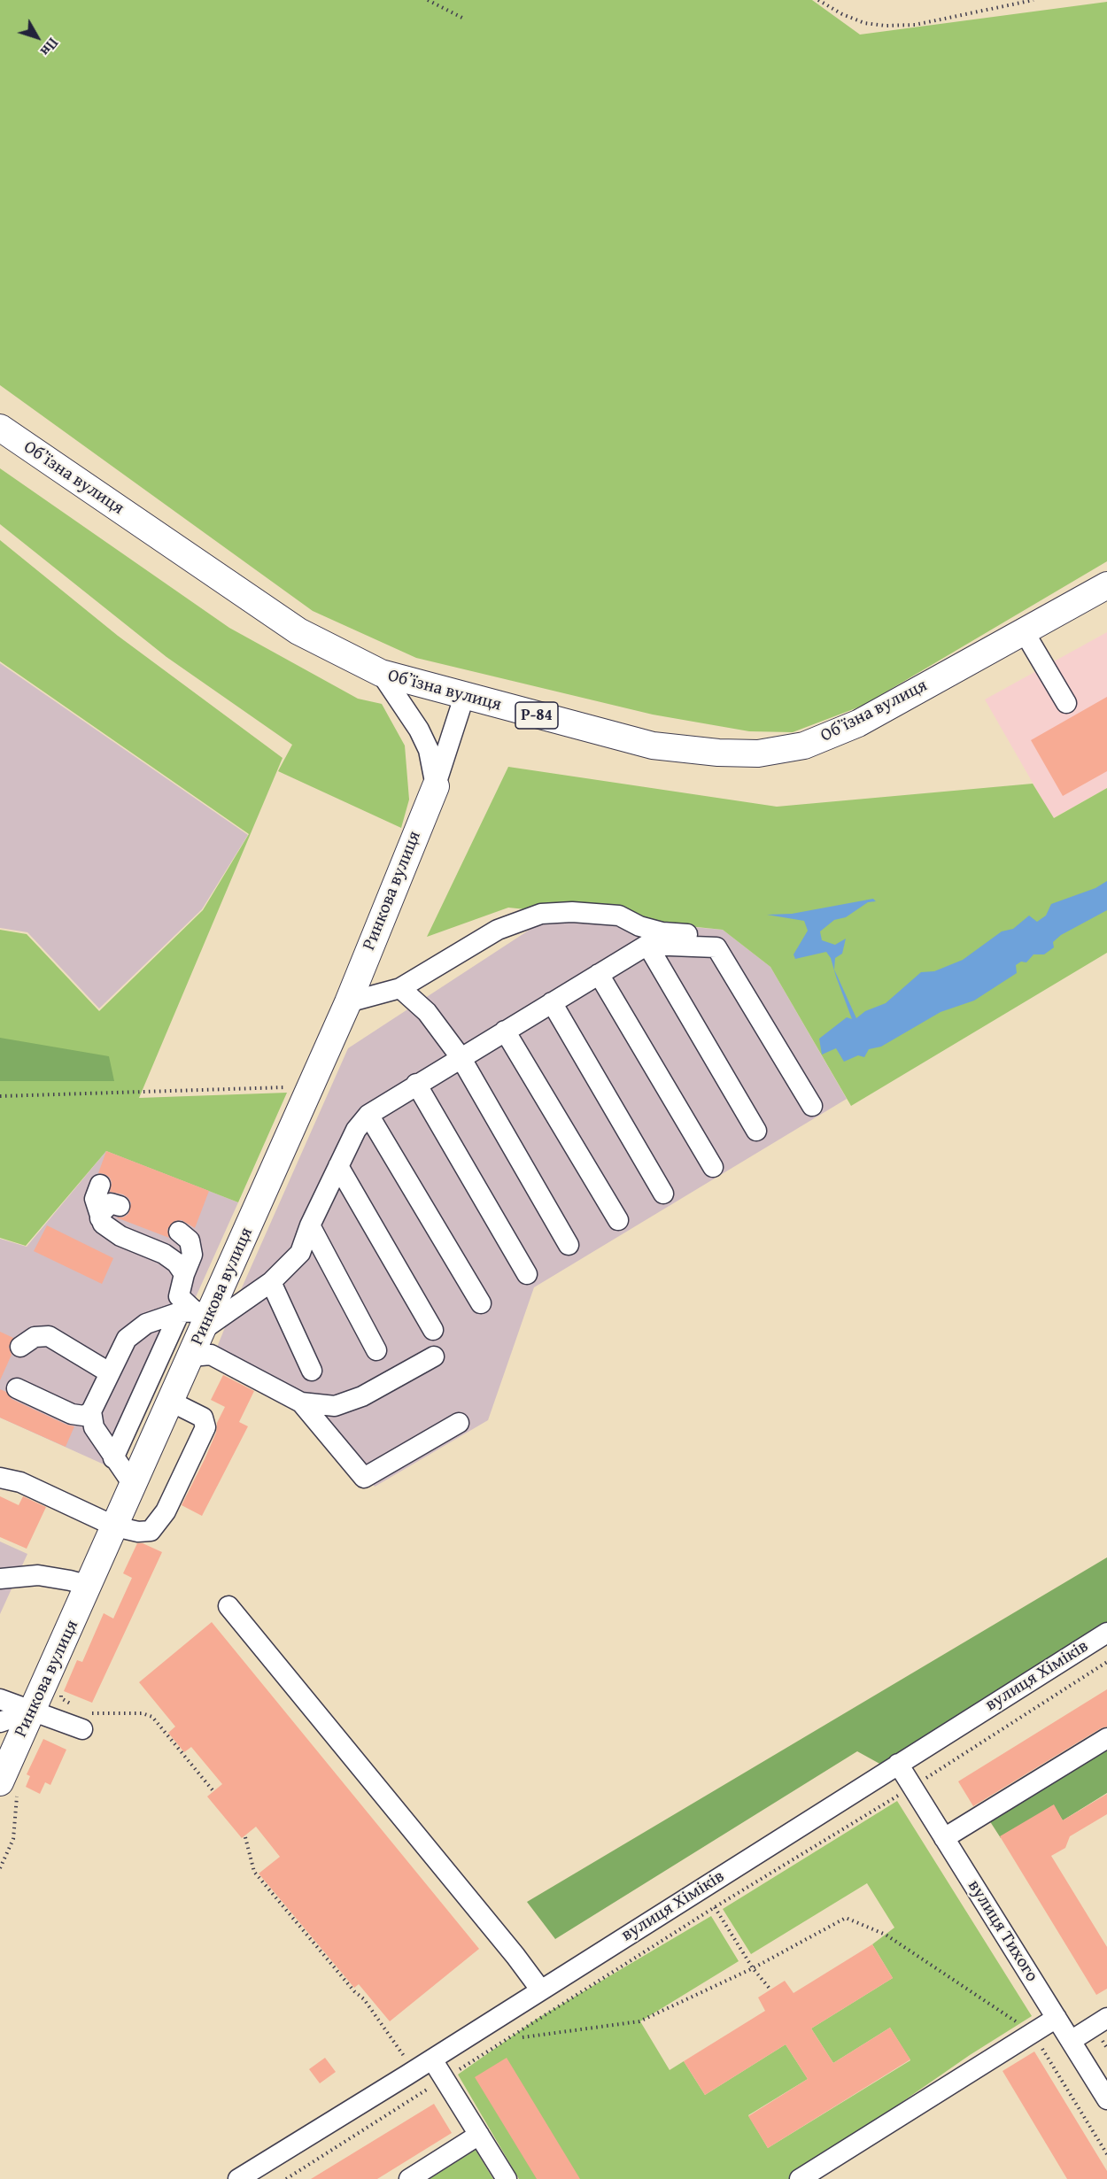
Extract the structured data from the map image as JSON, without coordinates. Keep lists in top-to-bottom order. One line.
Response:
{"streets":{"main road":["Обʼїзна вулиця","Р-84","Ринкова вулиця"],"street":["вулиця Хіміків","вулиця Тихого"]},"crossings":[["Обʼїзна вулиця","Ринкова вулиця"],["вулиця Хіміків","вулиця Тихого"]],"north":"bottom right"}
